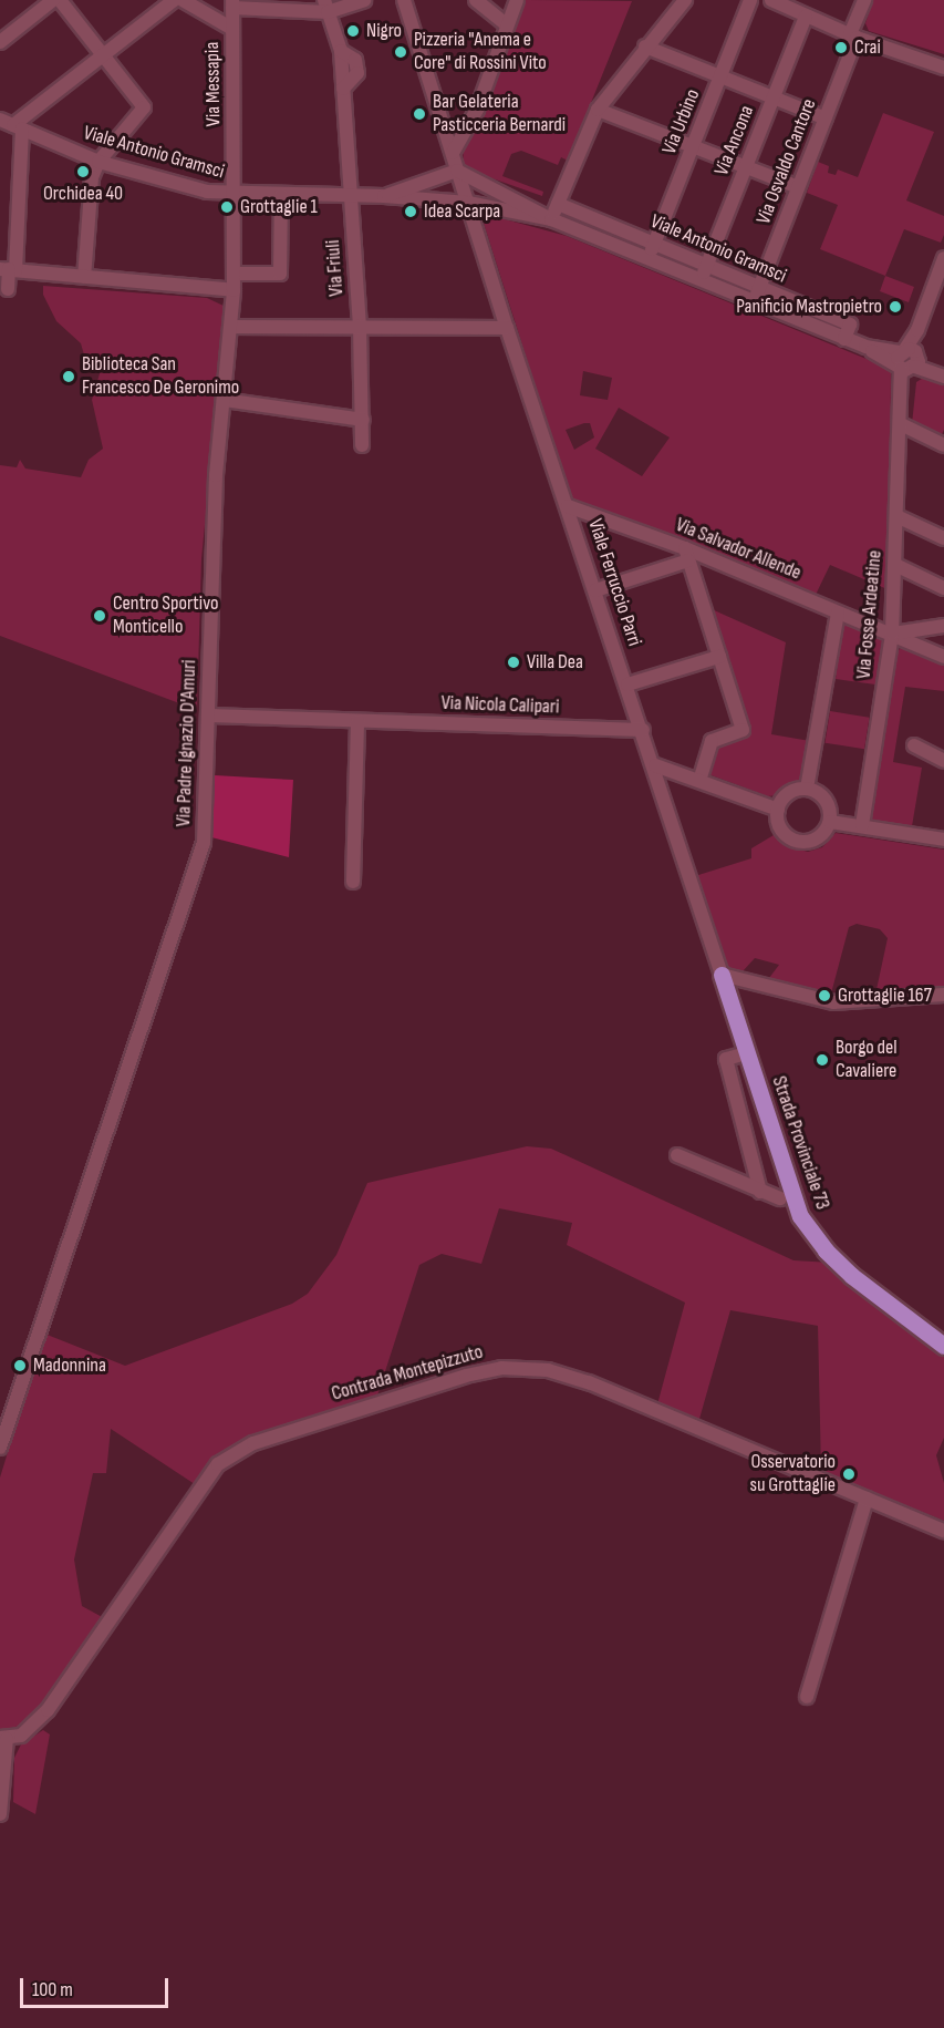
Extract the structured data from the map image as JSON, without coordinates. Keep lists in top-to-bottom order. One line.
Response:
{"streets":{"main road":["Strada Provinciale 73"],"street":["Via Messapia","Via Urbino","Via Ancona","Viale Antonio Gramsci","Via Osvaldo Cantore","Via Friuli","Via Salvador Allende","Viale Ferruccio Parri","Via Fosse Ardeatine","Via Nicola Calipari","Via Padre Ignazio D'Amuri","Contrada Montepizzuto"]},"crossings":[["Via Messapia","Viale Antonio Gramsci"],["Via Messapia","Via Padre Ignazio D'Amuri"],["Via Urbino","Viale Antonio Gramsci"],["Via Ancona","Viale Antonio Gramsci"],["Viale Antonio Gramsci","Via Osvaldo Cantore"],["Viale Antonio Gramsci","Via Friuli"],["Viale Antonio Gramsci","Viale Ferruccio Parri"],["Viale Antonio Gramsci","Via Fosse Ardeatine"],["Via Salvador Allende","Viale Ferruccio Parri"],["Via Salvador Allende","Via Fosse Ardeatine"],["Viale Ferruccio Parri","Via Nicola Calipari"],["Viale Ferruccio Parri","Strada Provinciale 73"],["Via Nicola Calipari","Via Padre Ignazio D'Amuri"]],"places":["Nigro","Crai","Pizzeria \"Anema e Core\" di Rossini Vito","Bar Gelateria Pasticceria Bernardi","Orchidea 40","Grottaglie 1","Idea Scarpa","Panificio Mastropietro","Biblioteca San Francesco De Geronimo","Centro Sportivo Monticello","Villa Dea","Grottaglie 167","Borgo del Cavaliere","Madonnina","Osservatorio su Grottaglie"],"scale_bar":"100 m"}
